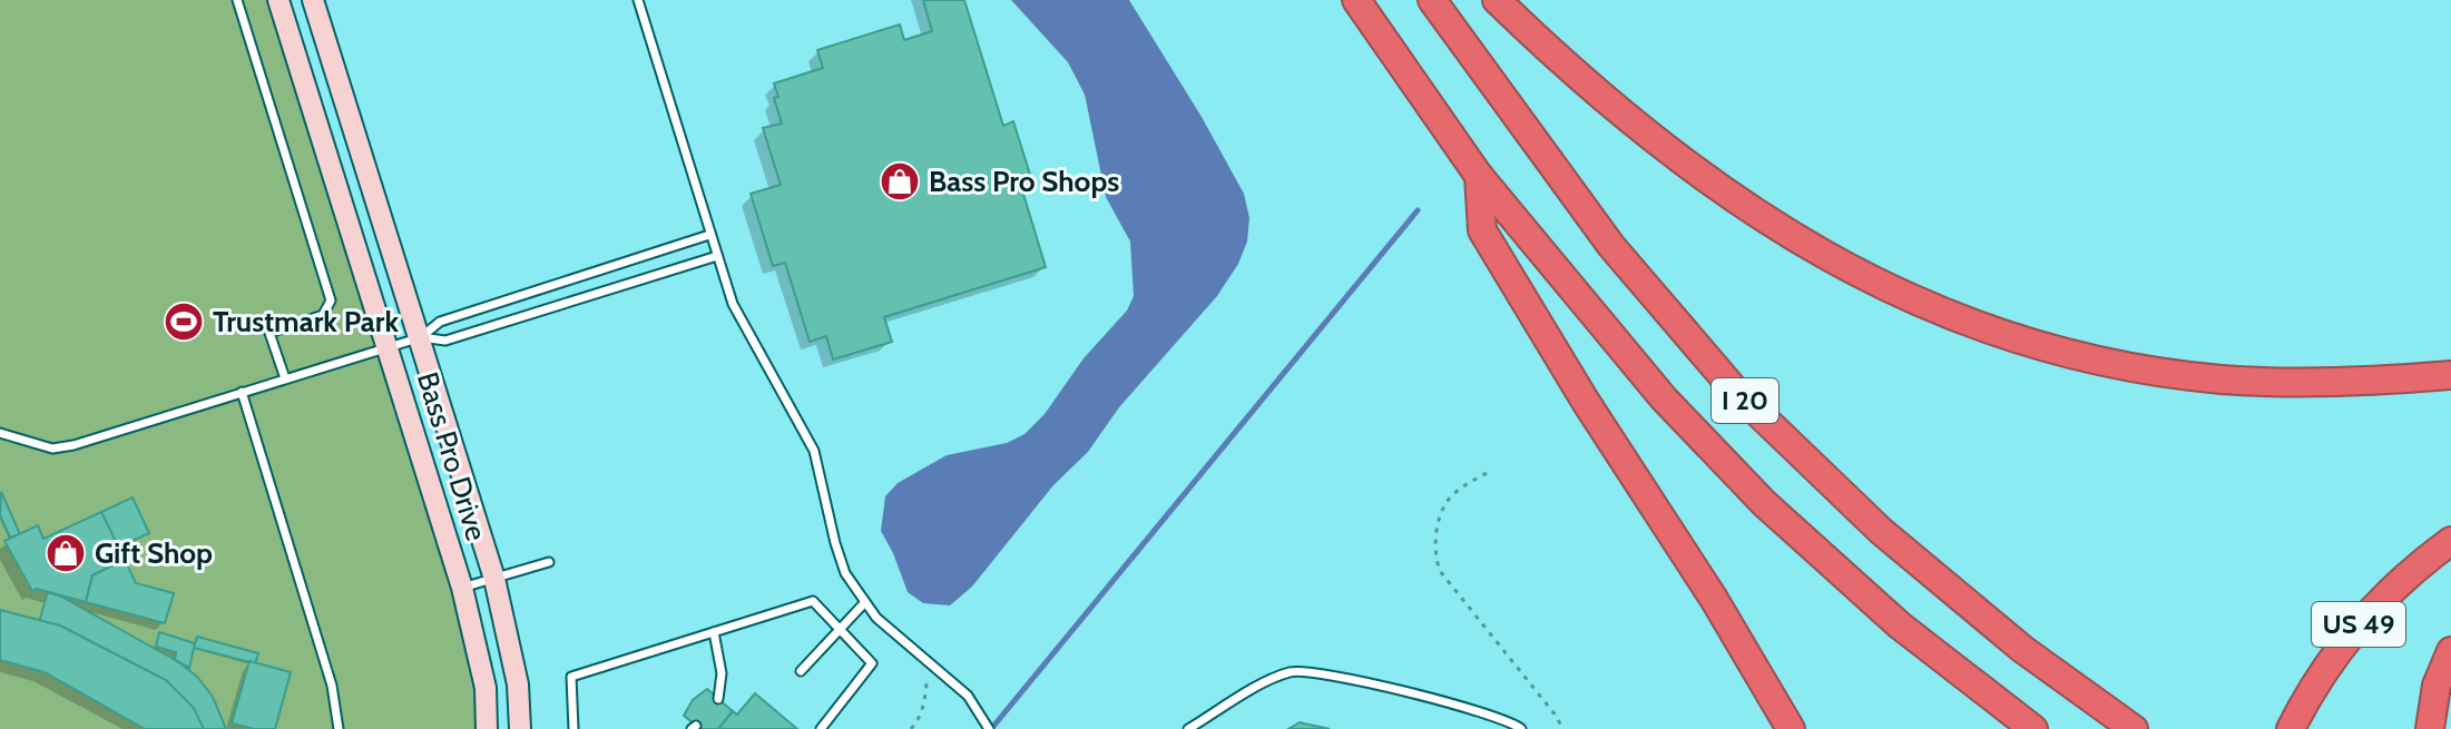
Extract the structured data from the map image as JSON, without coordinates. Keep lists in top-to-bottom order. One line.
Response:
{"streets":{"highway":["I 20","US 49"],"street":["Bass Pro Drive"]},"places":{"shop":["Bass Pro Shops","Gift Shop"],"sports":["Trustmark Park"]}}
